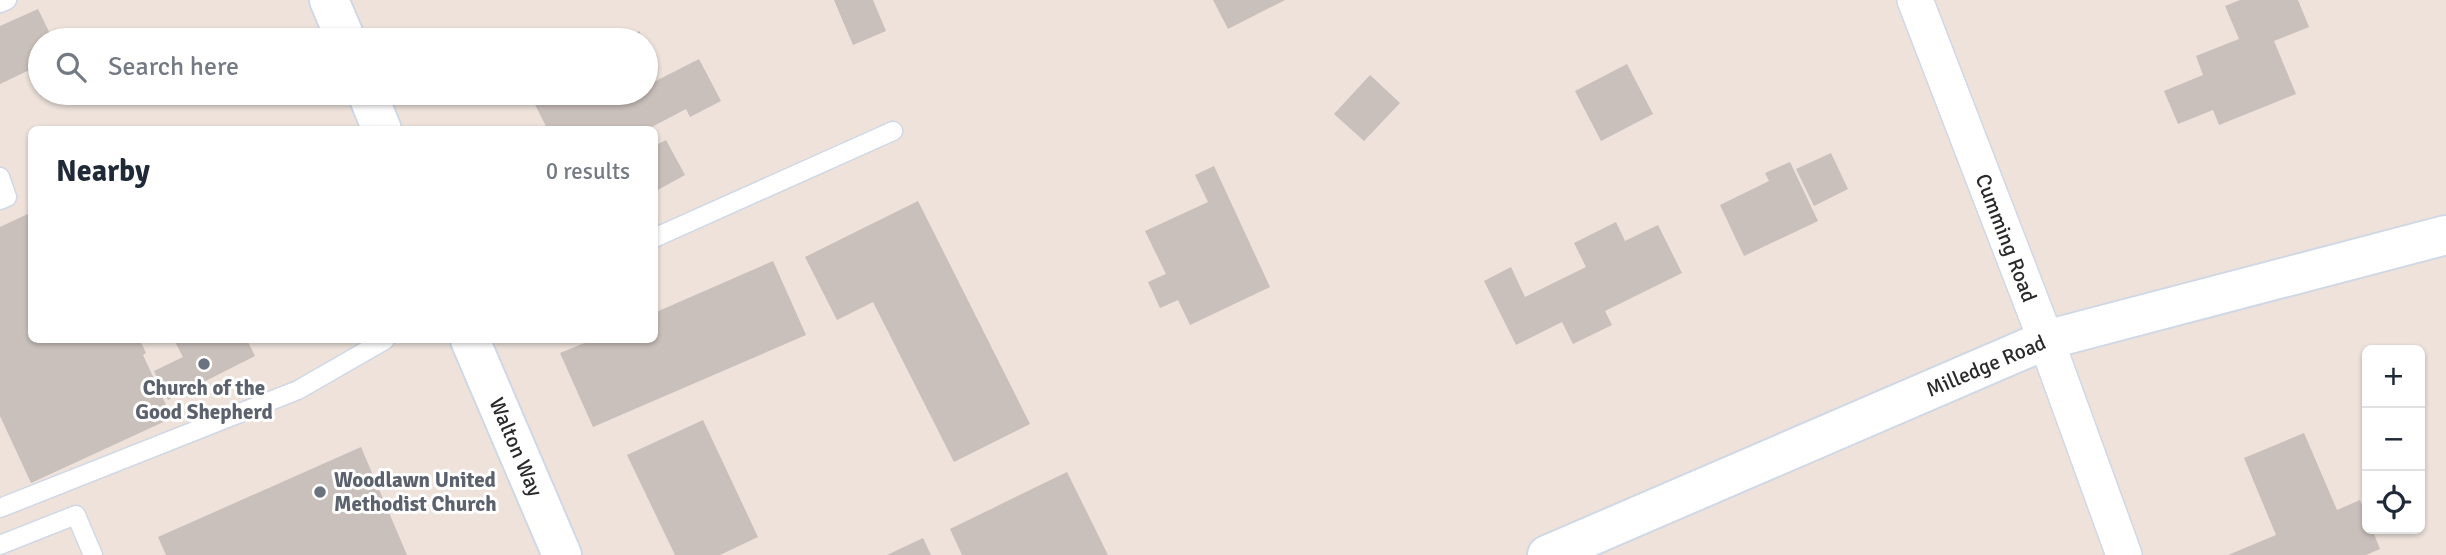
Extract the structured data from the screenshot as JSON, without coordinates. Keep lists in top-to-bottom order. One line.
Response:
{"streets":{"street":["Cumming Road","Milledge Road","Walton Way"]},"crossings":[["Cumming Road","Milledge Road"]],"places":["Church of the Good Shepherd","Woodlawn United Methodist Church"],"page":{"search":"Search here","heading":["Nearby","0 results"],"map_buttons":["+","−"]}}
